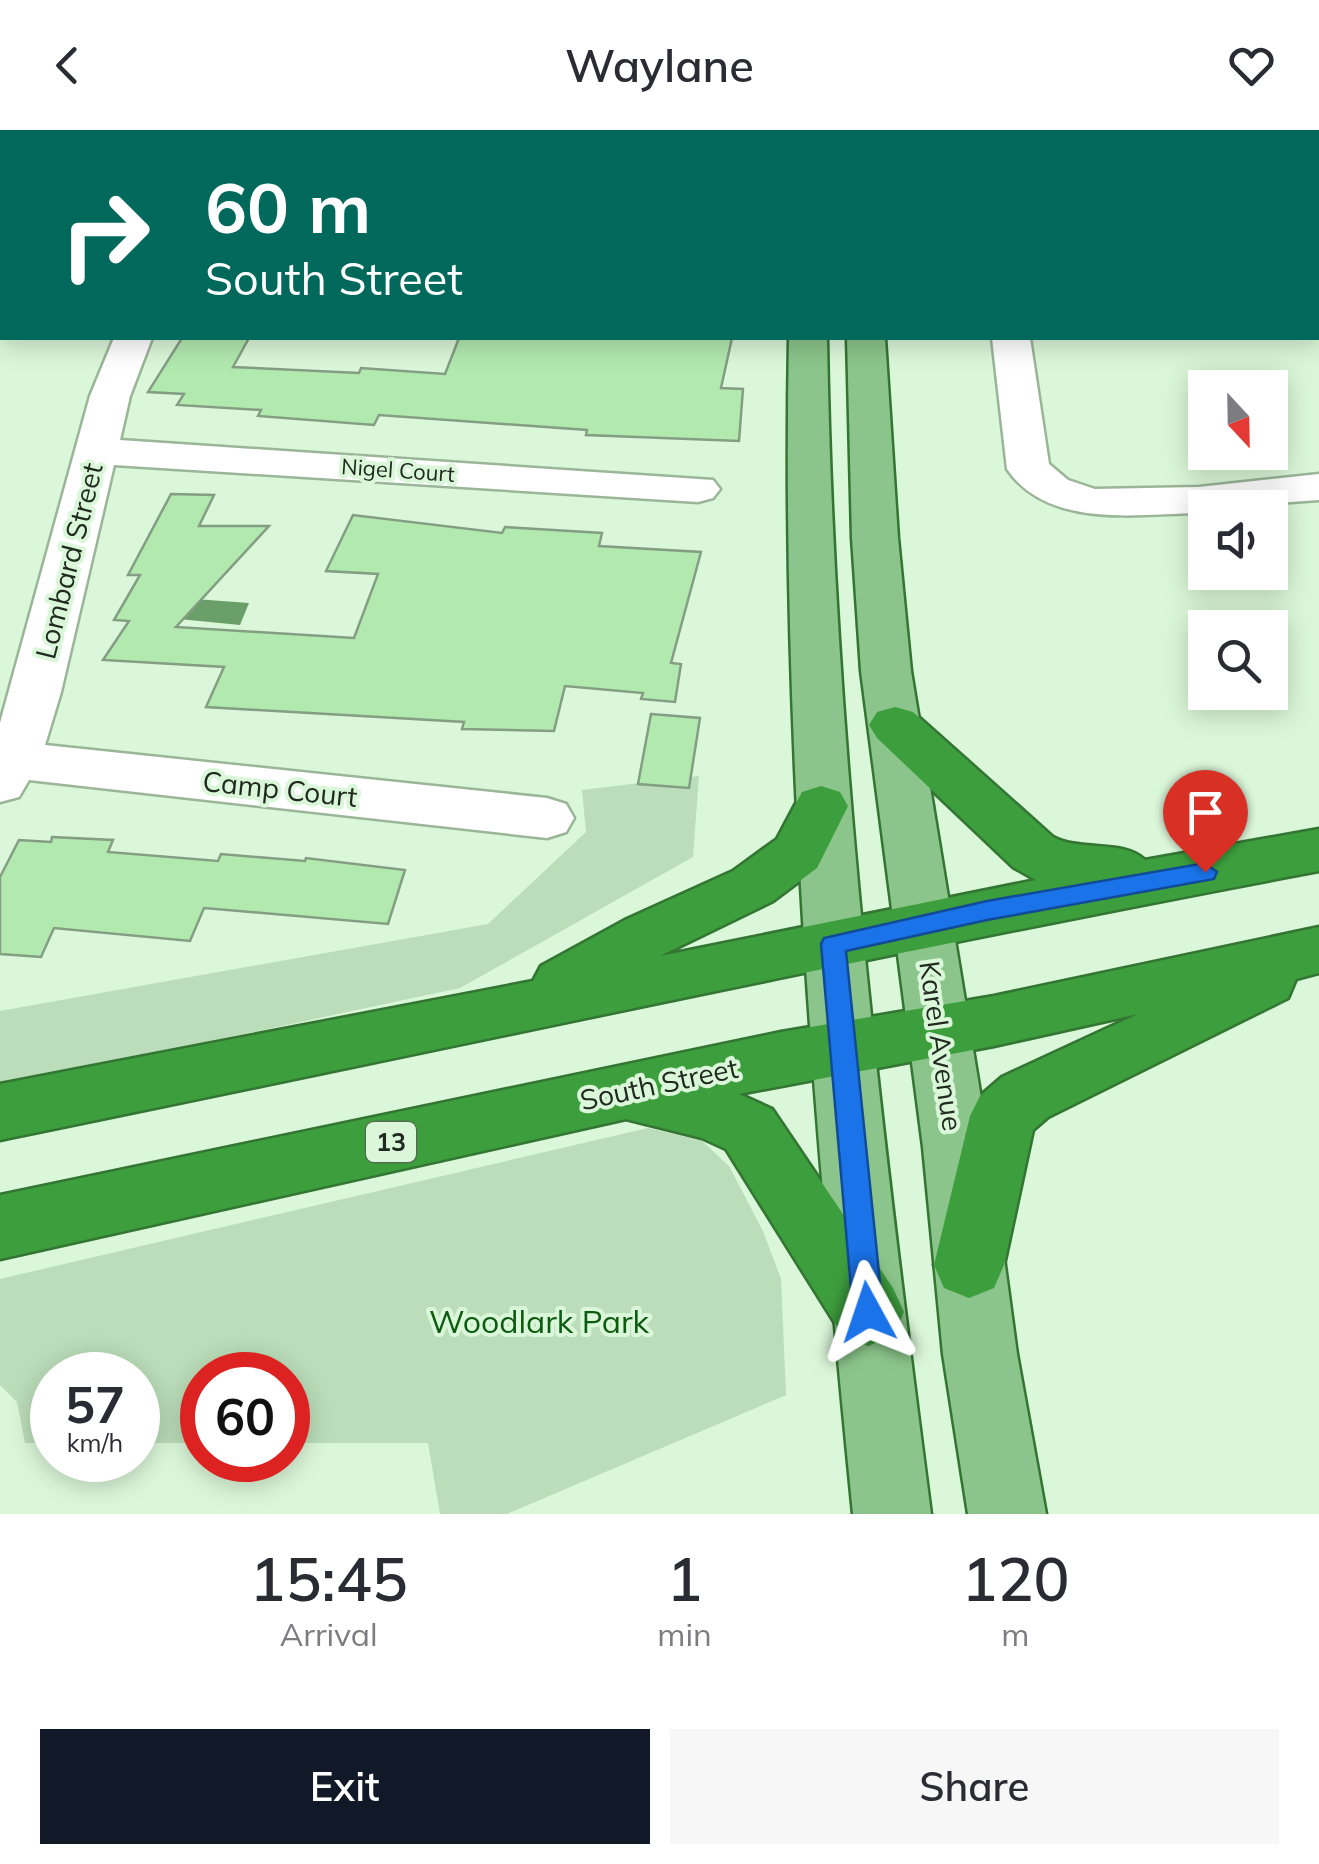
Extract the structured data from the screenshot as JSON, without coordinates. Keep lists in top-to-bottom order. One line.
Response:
{"streets":{"highway":["South Street","13"],"main road":["Karel Avenue"],"street":["Nigel Court","Lombard Street","Camp Court"]},"crossings":[["Nigel Court","Lombard Street"],["Lombard Street","Camp Court"],["Karel Avenue","South Street"]],"parks":["Woodlark Park"],"north":"bottom","page":{"header":"Waylane","turn":["60 m","South Street"],"speed":"57 km/h","limit":"60","eta":["15:45","Arrival","1","min","120","m"],"buttons":["Exit","Share"]}}
